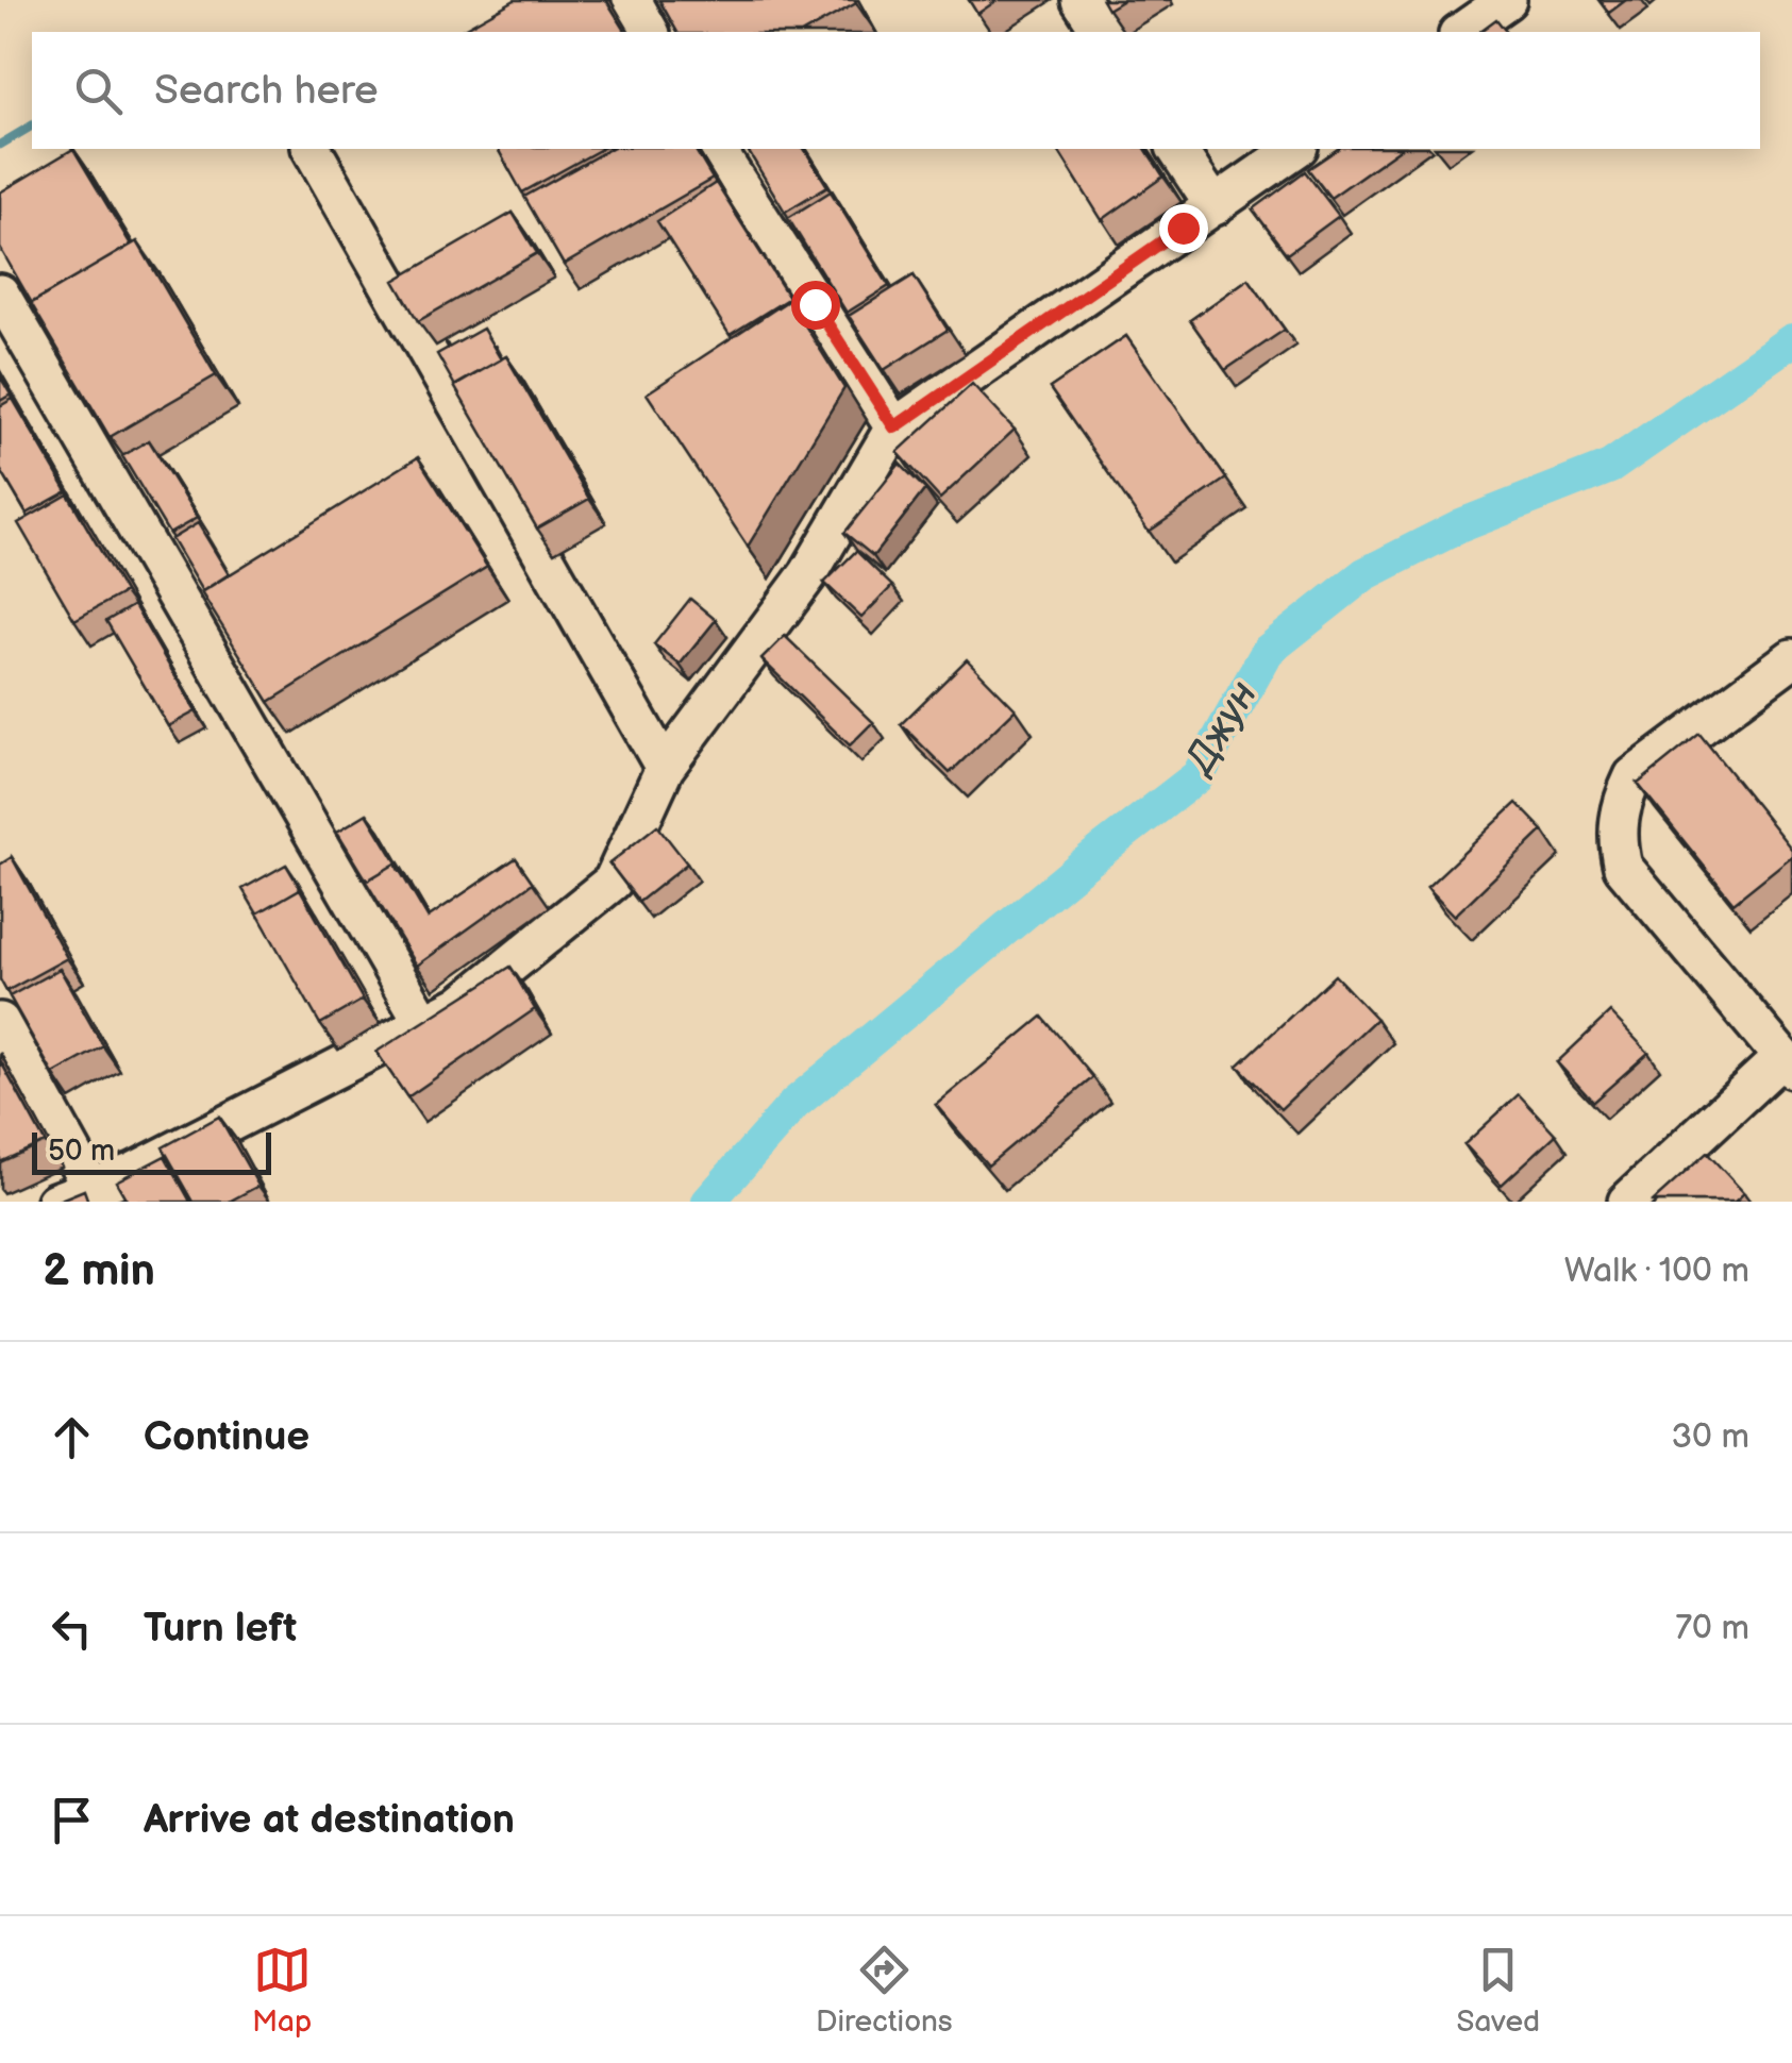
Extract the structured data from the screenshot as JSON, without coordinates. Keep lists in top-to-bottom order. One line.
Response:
{"water":["Джун"],"scale_bar":"50 m","page":{"search":"Search here","scale":"50 m","heading":["2 min","Walk · 100 m"],"list":[["Continue","30 m"],["Turn left","70 m"],"Arrive at destination"],"nav":["Map","Directions","Saved"]}}
